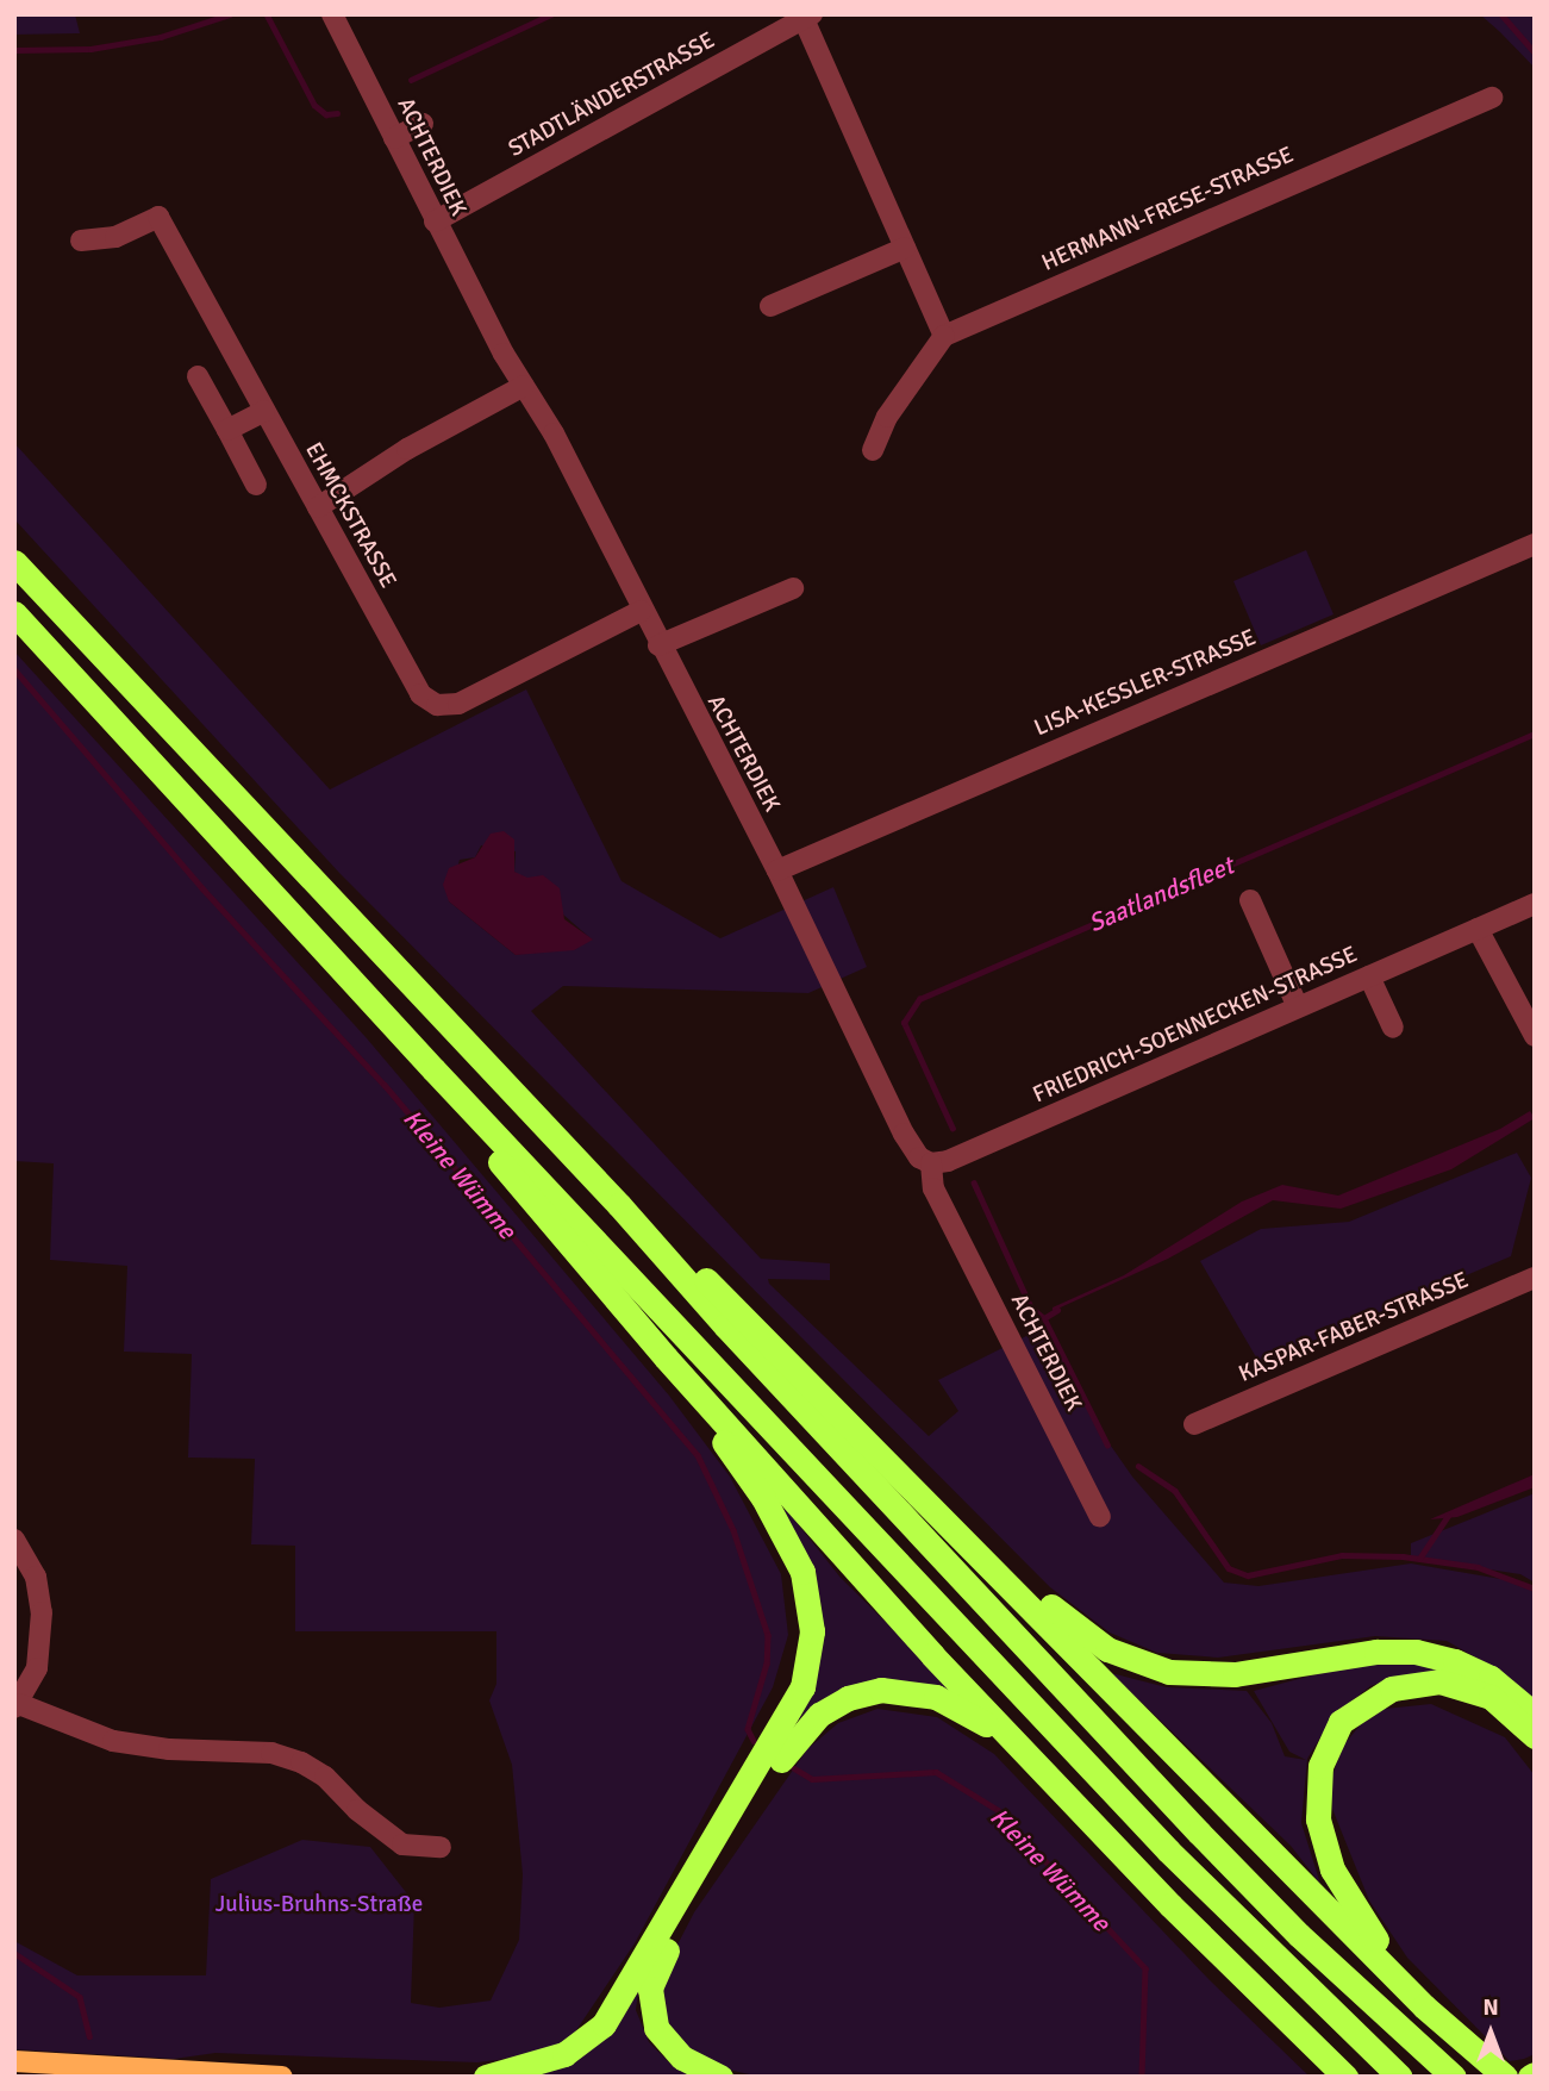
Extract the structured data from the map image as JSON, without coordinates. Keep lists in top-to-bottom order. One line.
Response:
{"streets":{"street":["STADTLÄNDERSTRASSE","ACHTERDIEK","HERMANN-FRESE-STRASSE","EHMCKSTRASSE","LISA-KESSLER-STRASSE","FRIEDRICH-SOENNECKEN-STRASSE","KASPAR-FABER-STRASSE"]},"crossings":[["STADTLÄNDERSTRASSE","ACHTERDIEK"],["ACHTERDIEK","EHMCKSTRASSE"],["ACHTERDIEK","LISA-KESSLER-STRASSE"],["ACHTERDIEK","FRIEDRICH-SOENNECKEN-STRASSE"]],"water":["Saatlandsfleet","Kleine Wümme"],"parks":["Julius-Bruhns-Straße"],"north":"top"}
